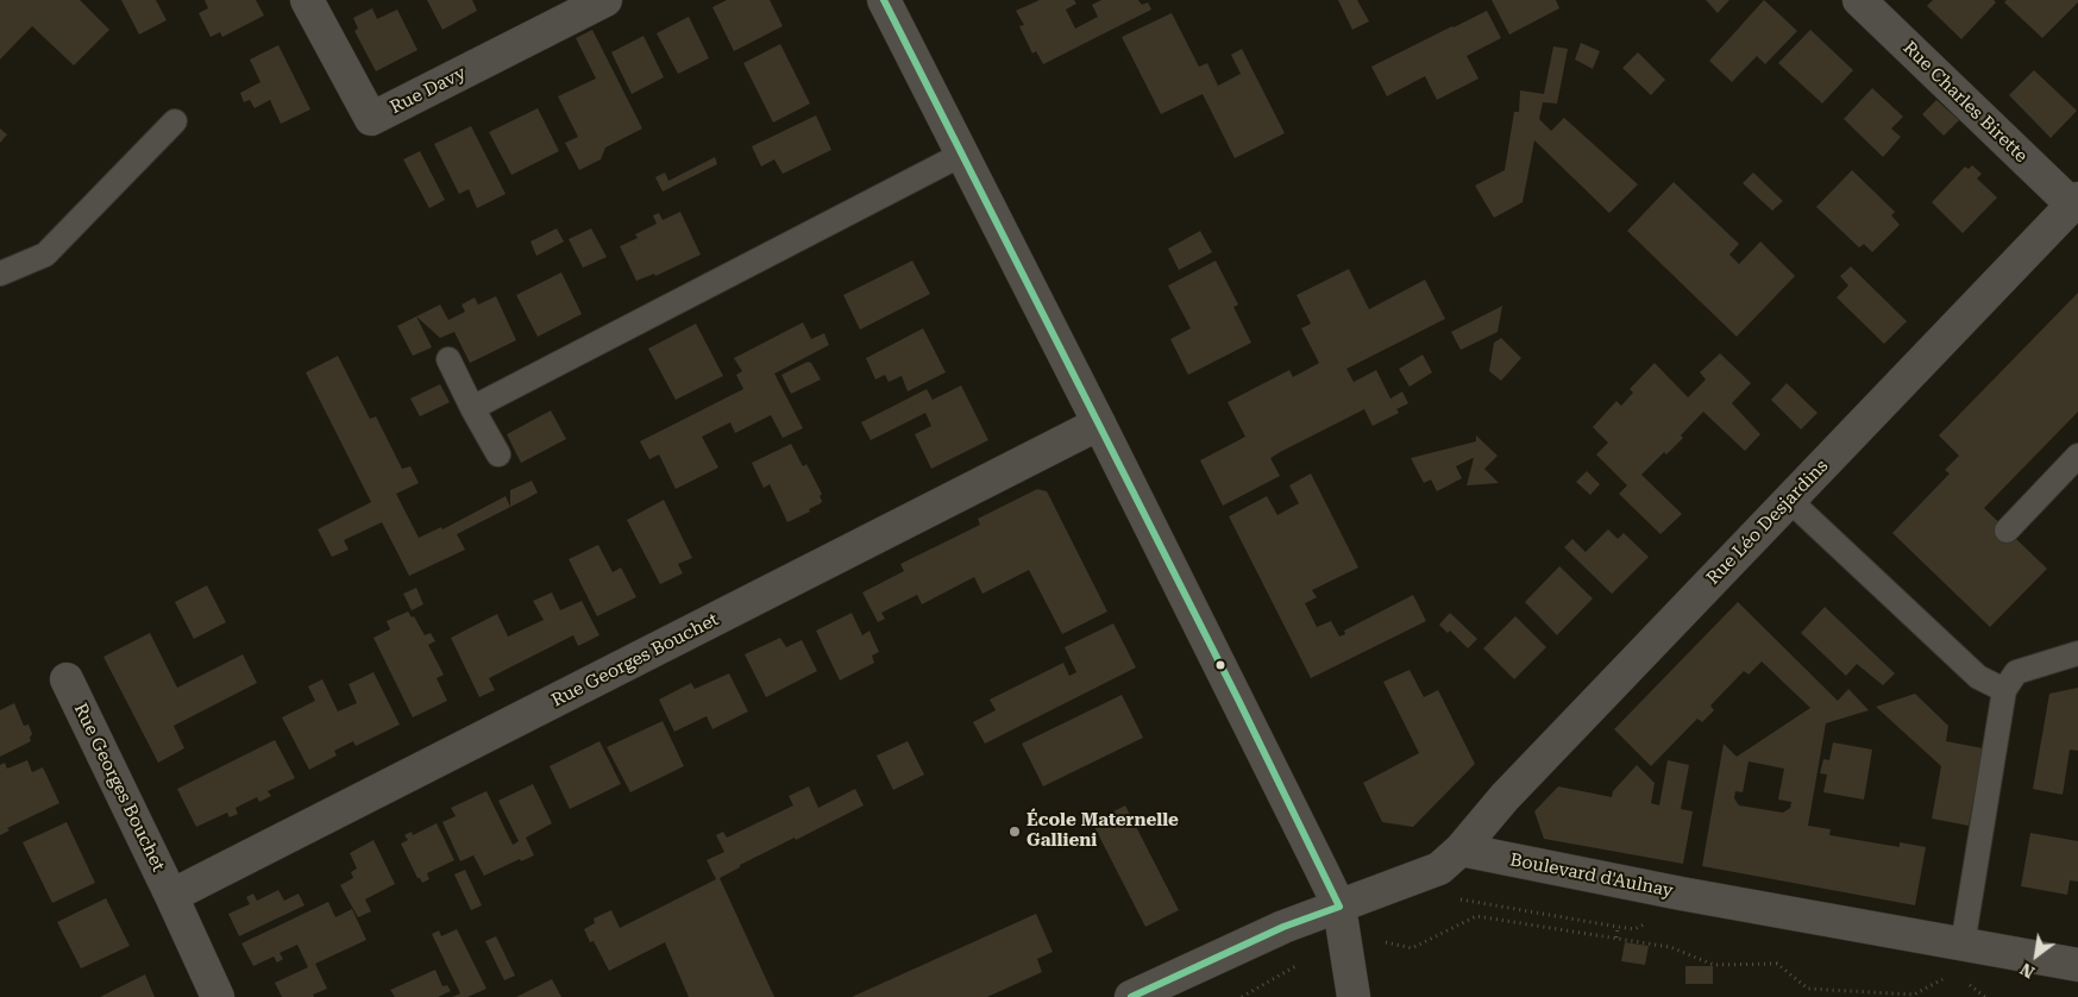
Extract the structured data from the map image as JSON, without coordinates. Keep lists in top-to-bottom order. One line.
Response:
{"streets":{"street":["Rue Davy","Rue Charles Birette","Rue Léo Desjardins","Rue Georges Bouchet","Boulevard d'Aulnay"]},"crossings":[["Rue Charles Birette","Rue Léo Desjardins"],["Rue Léo Desjardins","Boulevard d'Aulnay"]],"places":["École Maternelle Gallieni"],"north":"bottom left"}
